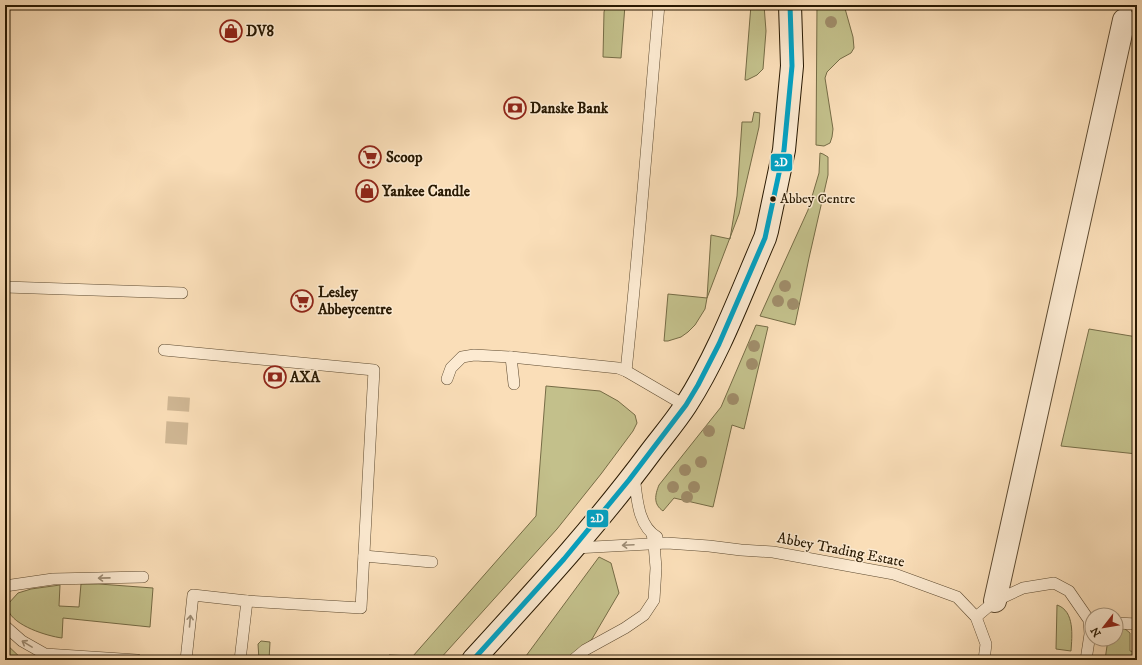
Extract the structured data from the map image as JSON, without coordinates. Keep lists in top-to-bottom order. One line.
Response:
{"streets":{"lane":["Abbey Trading Estate"]},"places":{"shop":["DV8","Yankee Candle"],"bank":["Danske Bank","AXA"],"supermarket":["Scoop","Lesley Abbeycentre"],"other":["Abbey Centre"]},"lines":["transit line 2D"],"north":"bottom left"}
